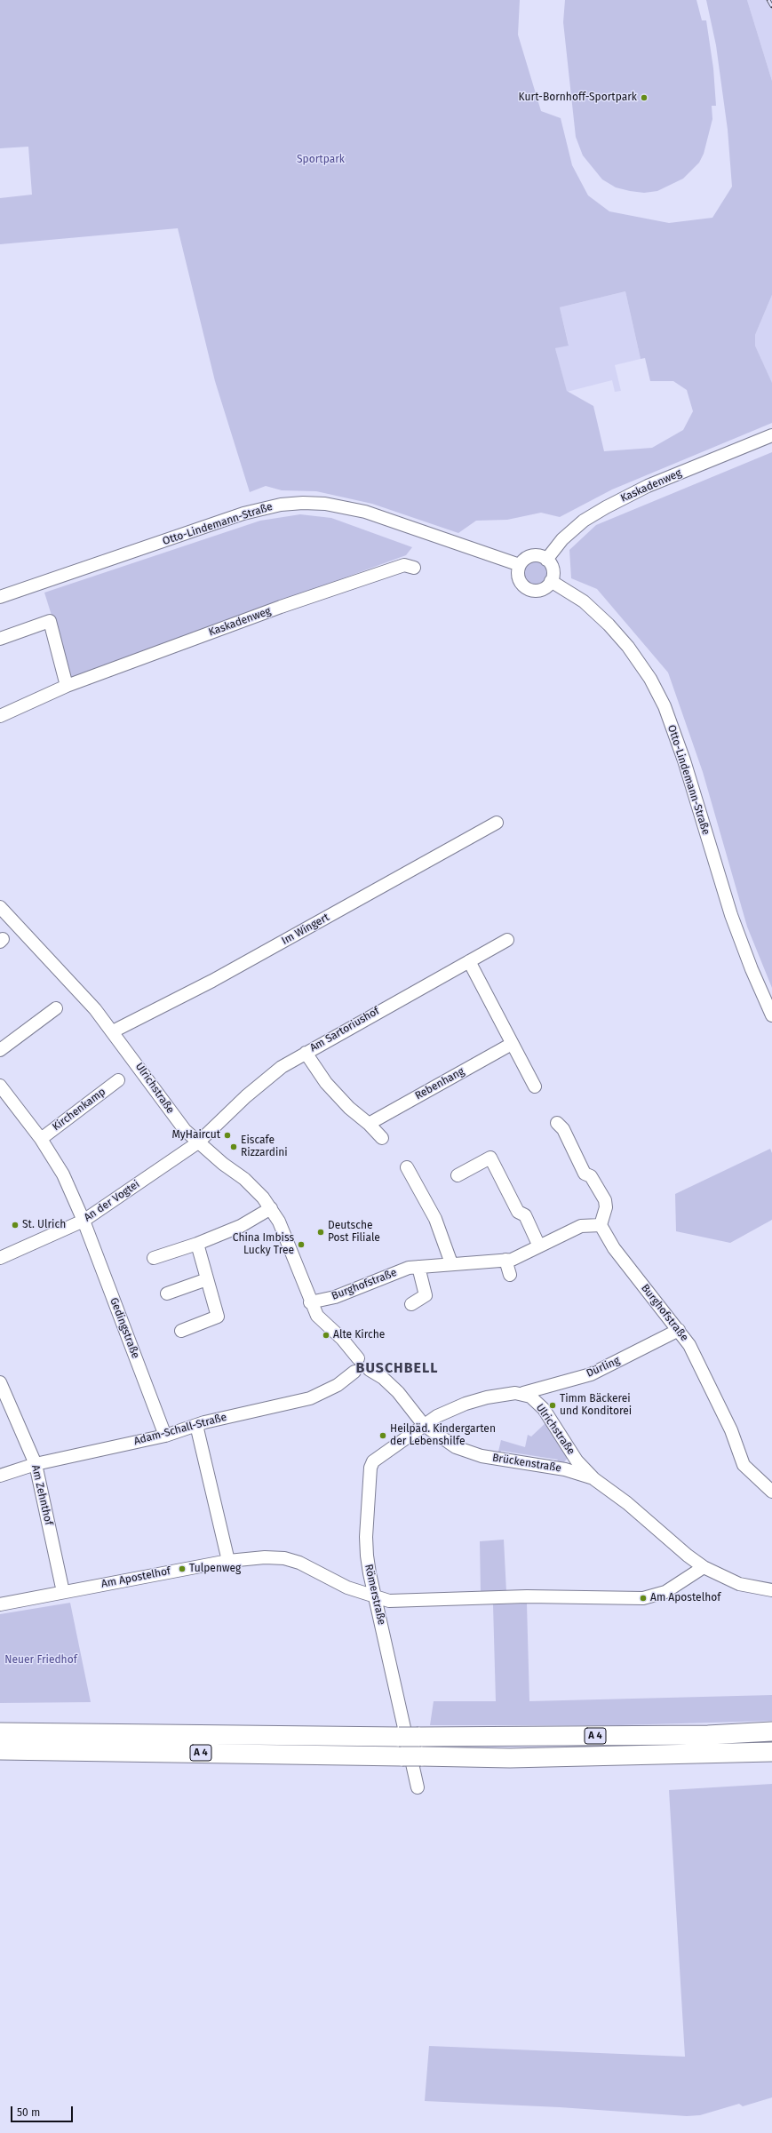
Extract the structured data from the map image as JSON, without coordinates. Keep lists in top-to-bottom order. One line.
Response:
{"streets":{"highway":["A 4"],"street":["Kaskadenweg","Otto-Lindemann-Straße","Im Wingert","Am Sartoriushof","Rebenhang","Ulrichstraße","Kirchenkamp","An der Vogtei","Burghofstraße","Gedingstraße","Dürling","Adam-Schall-Straße","Brückenstraße","Am Zehnthof","Am Apostelhof","Römerstraße"]},"crossings":[["Kaskadenweg","Otto-Lindemann-Straße"],["Im Wingert","Ulrichstraße"],["Am Sartoriushof","Ulrichstraße"],["Am Sartoriushof","An der Vogtei"],["Ulrichstraße","An der Vogtei"],["Ulrichstraße","Burghofstraße"],["Ulrichstraße","Dürling"],["Ulrichstraße","Adam-Schall-Straße"],["Ulrichstraße","Brückenstraße"],["Ulrichstraße","Am Apostelhof"],["An der Vogtei","Gedingstraße"],["Burghofstraße","Dürling"],["Gedingstraße","Adam-Schall-Straße"],["Adam-Schall-Straße","Am Zehnthof"],["Brückenstraße","Römerstraße"],["Am Zehnthof","Am Apostelhof"],["Am Apostelhof","Römerstraße"]],"districts":["BUSCHBELL"],"parks":["Sportpark","Neuer Friedhof"],"places":["Kurt-Bornhoff-Sportpark","MyHaircut","Eiscafe Rizzardini","St. Ulrich","Deutsche Post Filiale","China Imbiss Lucky Tree","Alte Kirche","Timm Bäckerei und Konditorei","Heilpäd. Kindergarten der Lebenshilfe","Tulpenweg","Am Apostelhof"],"scale_bar":"50 m"}
